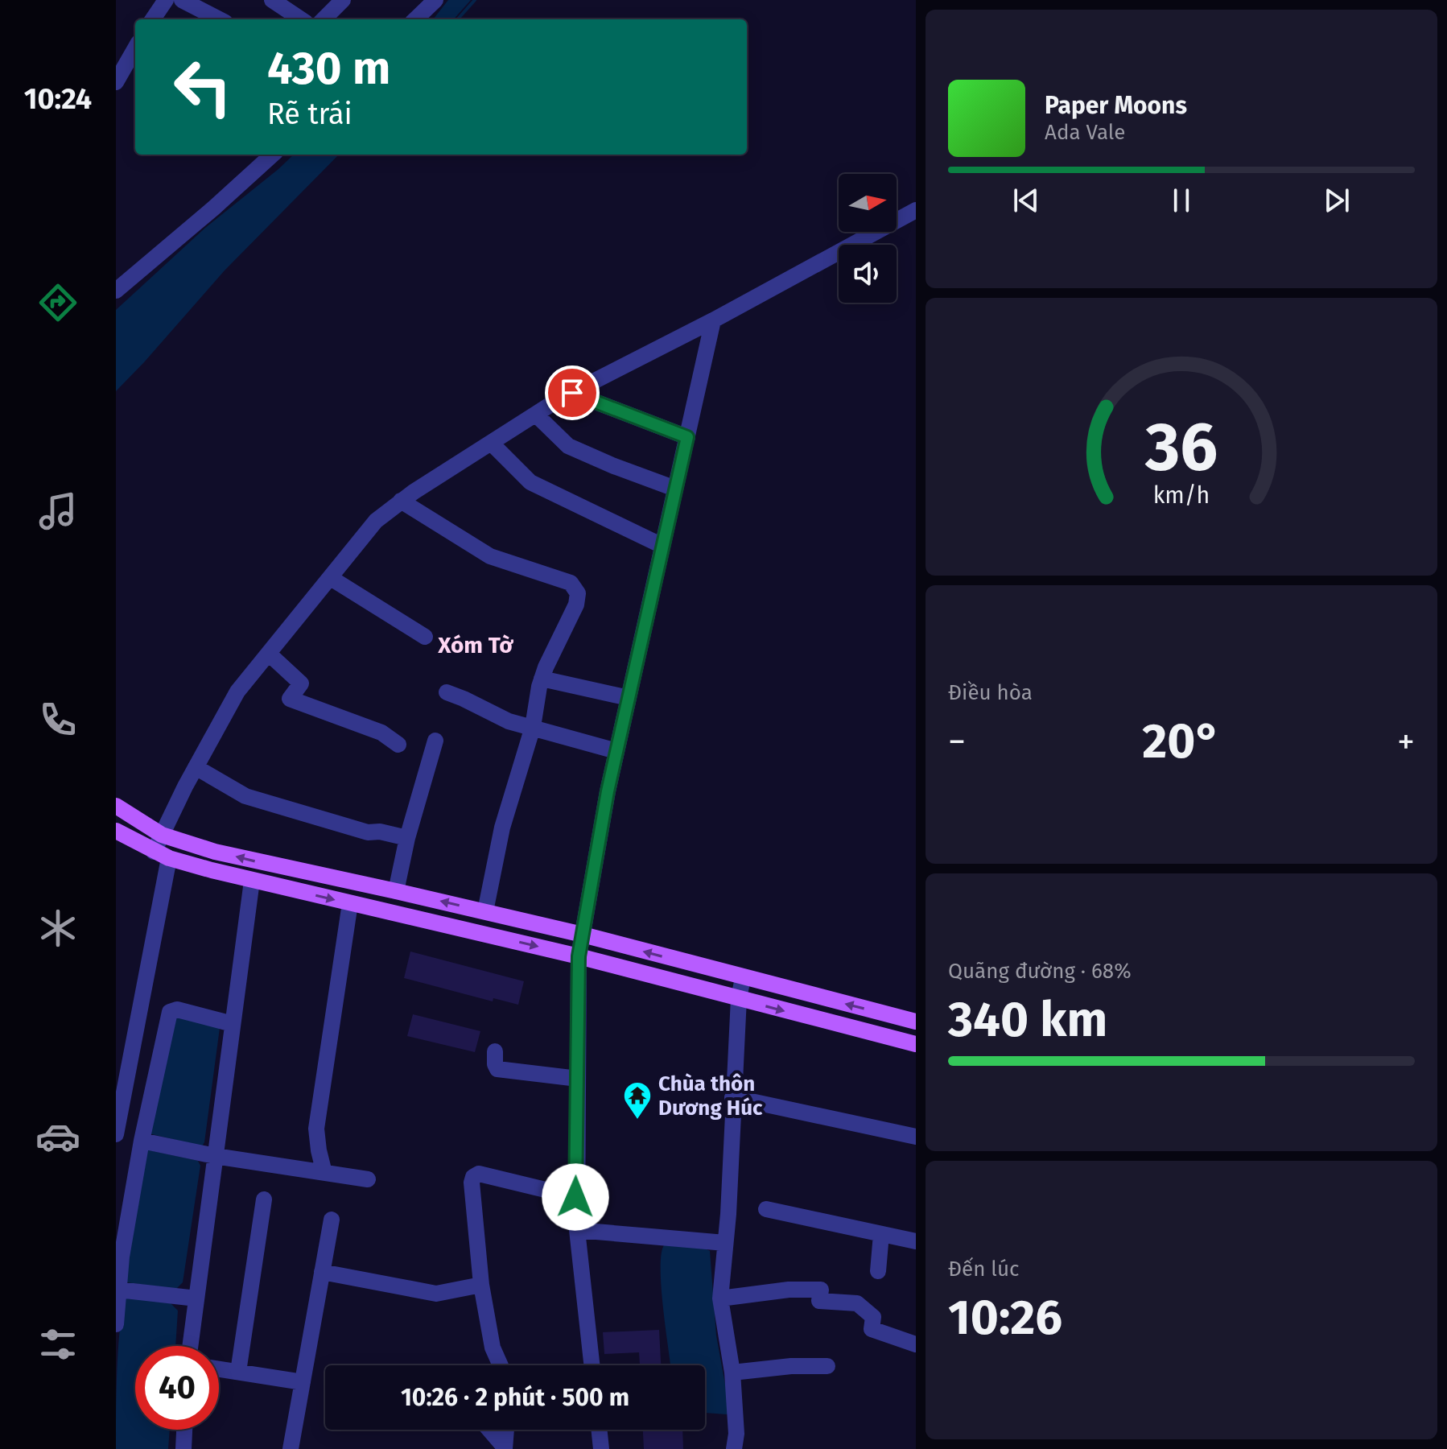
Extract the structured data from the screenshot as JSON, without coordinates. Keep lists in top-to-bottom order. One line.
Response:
{"districts":["Xóm Tờ"],"places":{"temple":["Chùa thôn Dương Húc"]},"north":"right","page":{"tabs":"10:24","turn":["430 m","Rẽ trái"],"song":["Paper Moons","Ada Vale"],"tile":["Điều hòa",["Quãng đường · 68%","340 km"],["Đến lúc","10:26"]],"heat":["−","20°","+"],"limit":"40","trip":"10:26 · 2 phút · 500 m","gauge":["36","km/h"]}}
